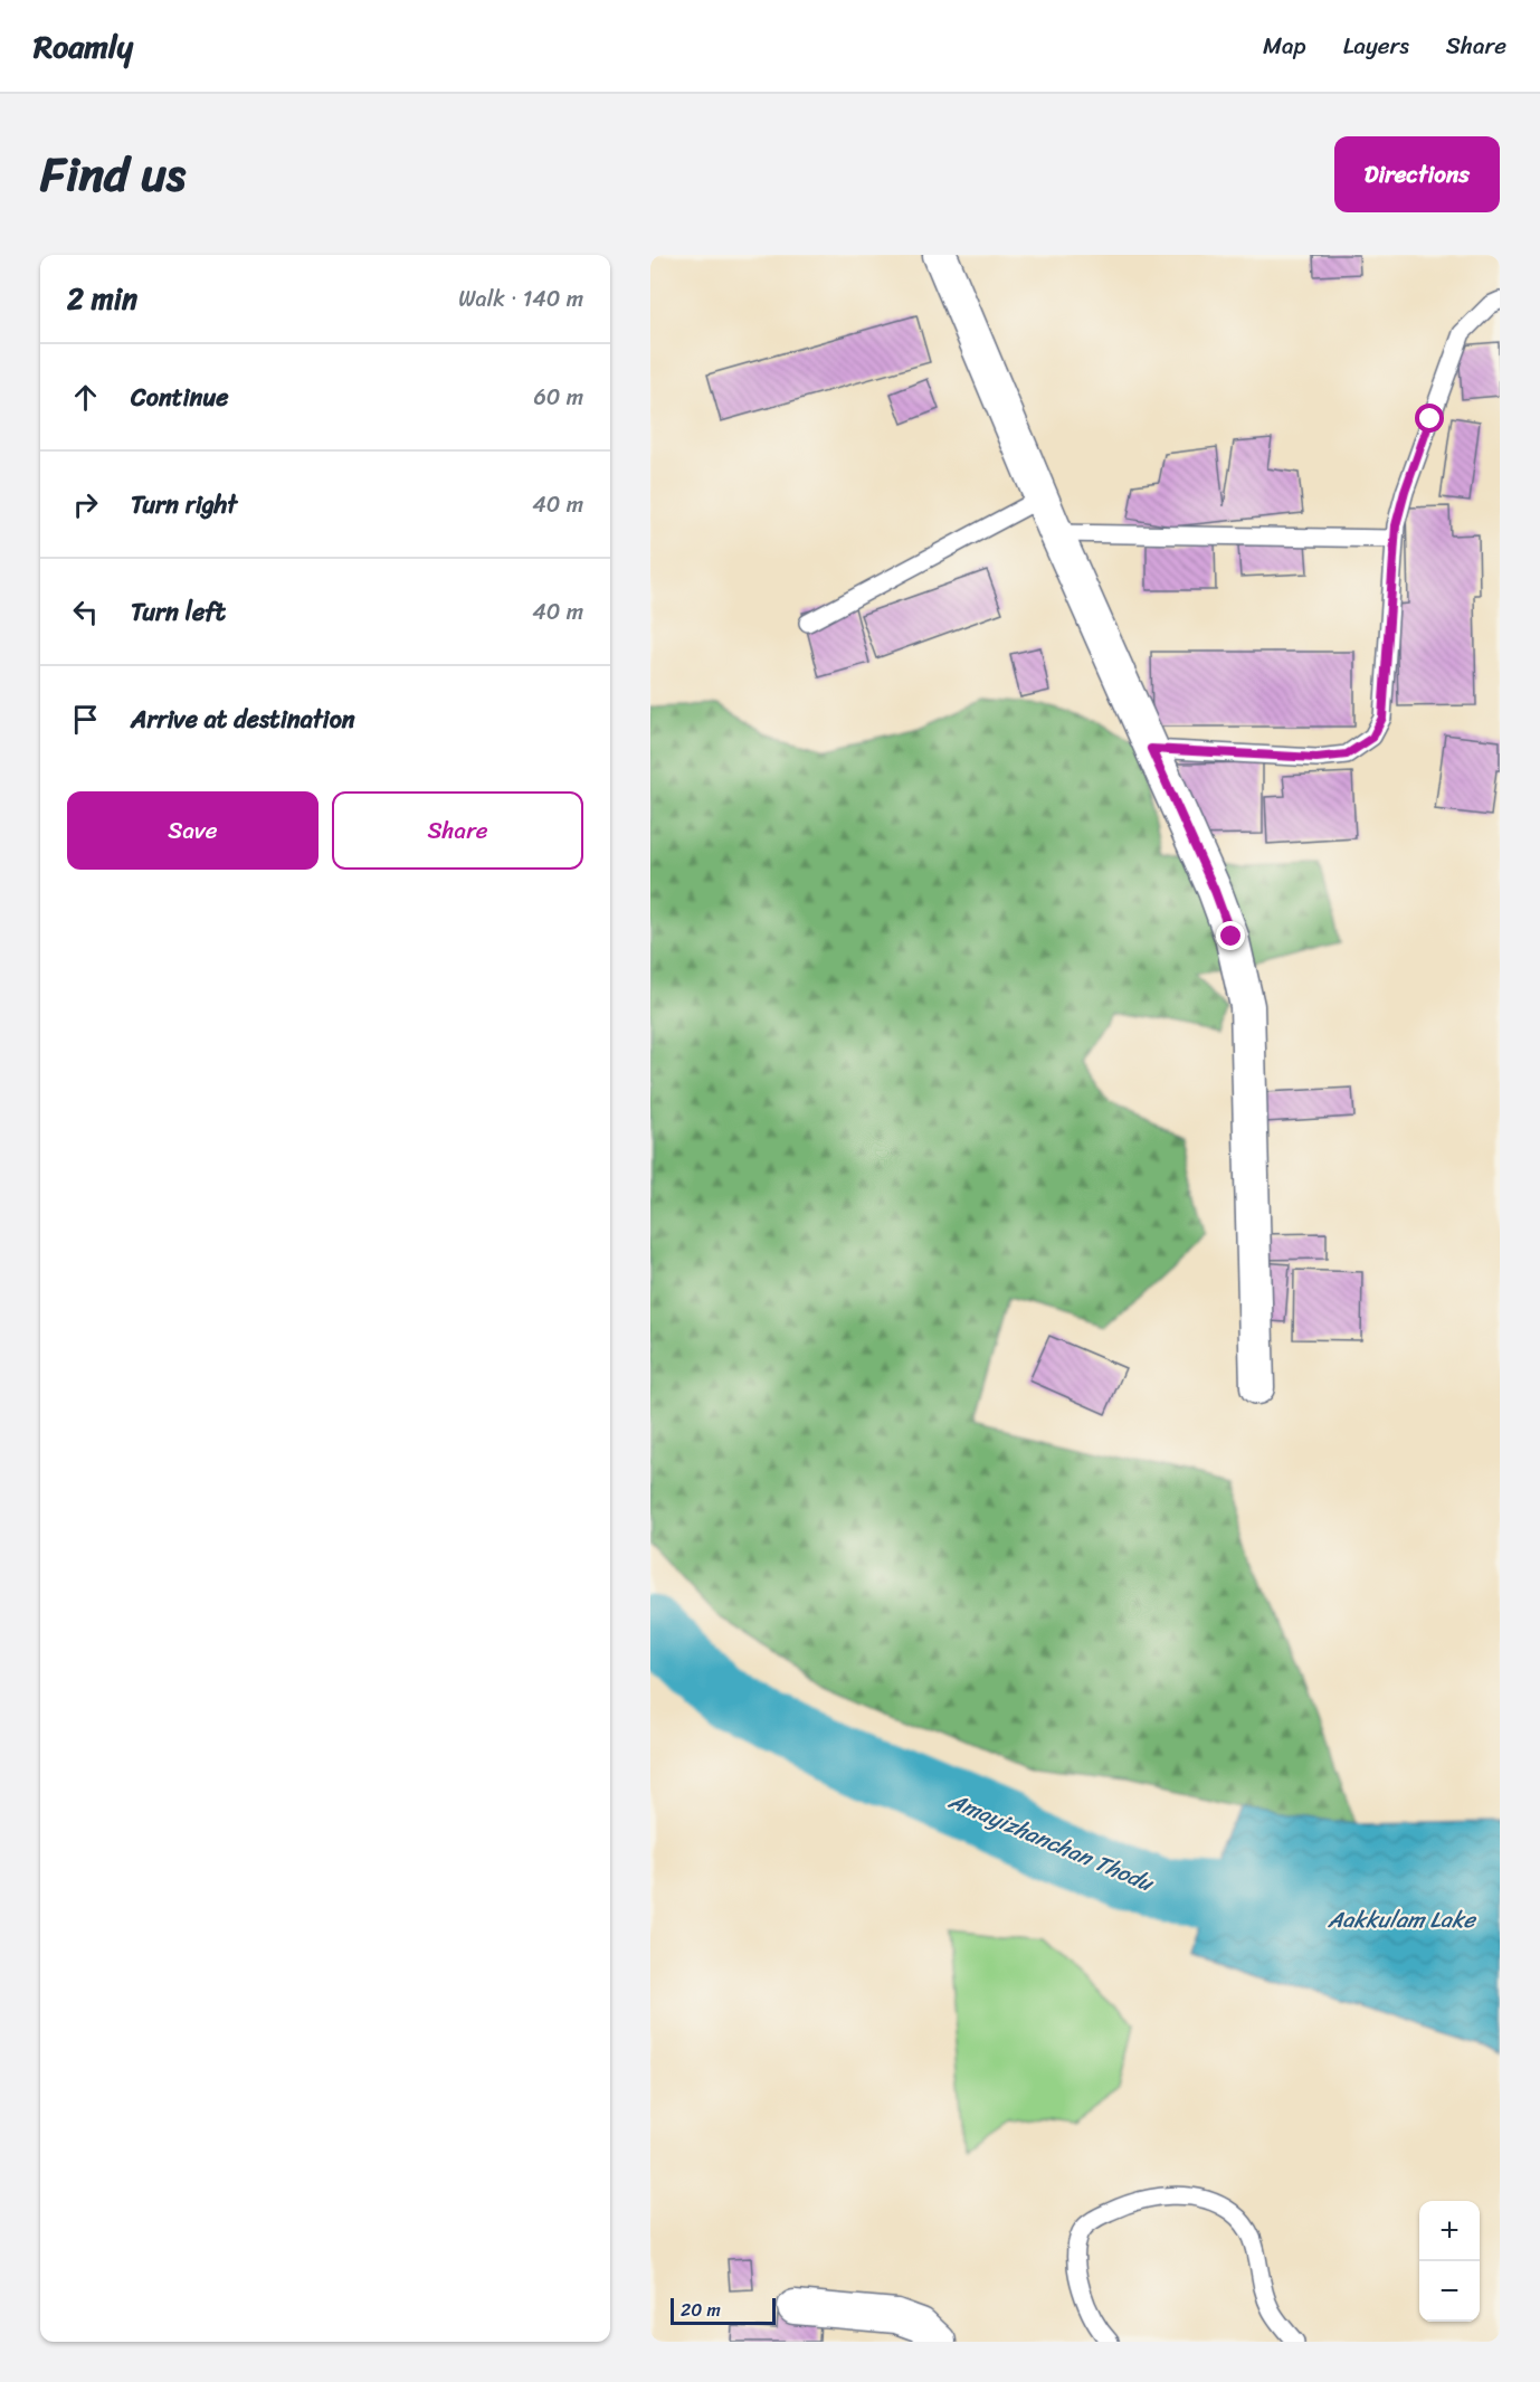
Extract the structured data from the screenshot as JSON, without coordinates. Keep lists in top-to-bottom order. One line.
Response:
{"water":["Amayizhanchan Thodu","Aakkulam Lake"],"scale_bar":"20 m","page":{"header":"Roamly","nav":["Map","Layers","Share"],"title":"Find us","buttons":["Directions",["Save","Share"]],"heading":["2 min","Walk · 140 m"],"list":[["Continue","60 m"],["Turn right","40 m"],["Turn left","40 m"],"Arrive at destination"],"map_buttons":["+","−"],"scale":"20 m"}}
